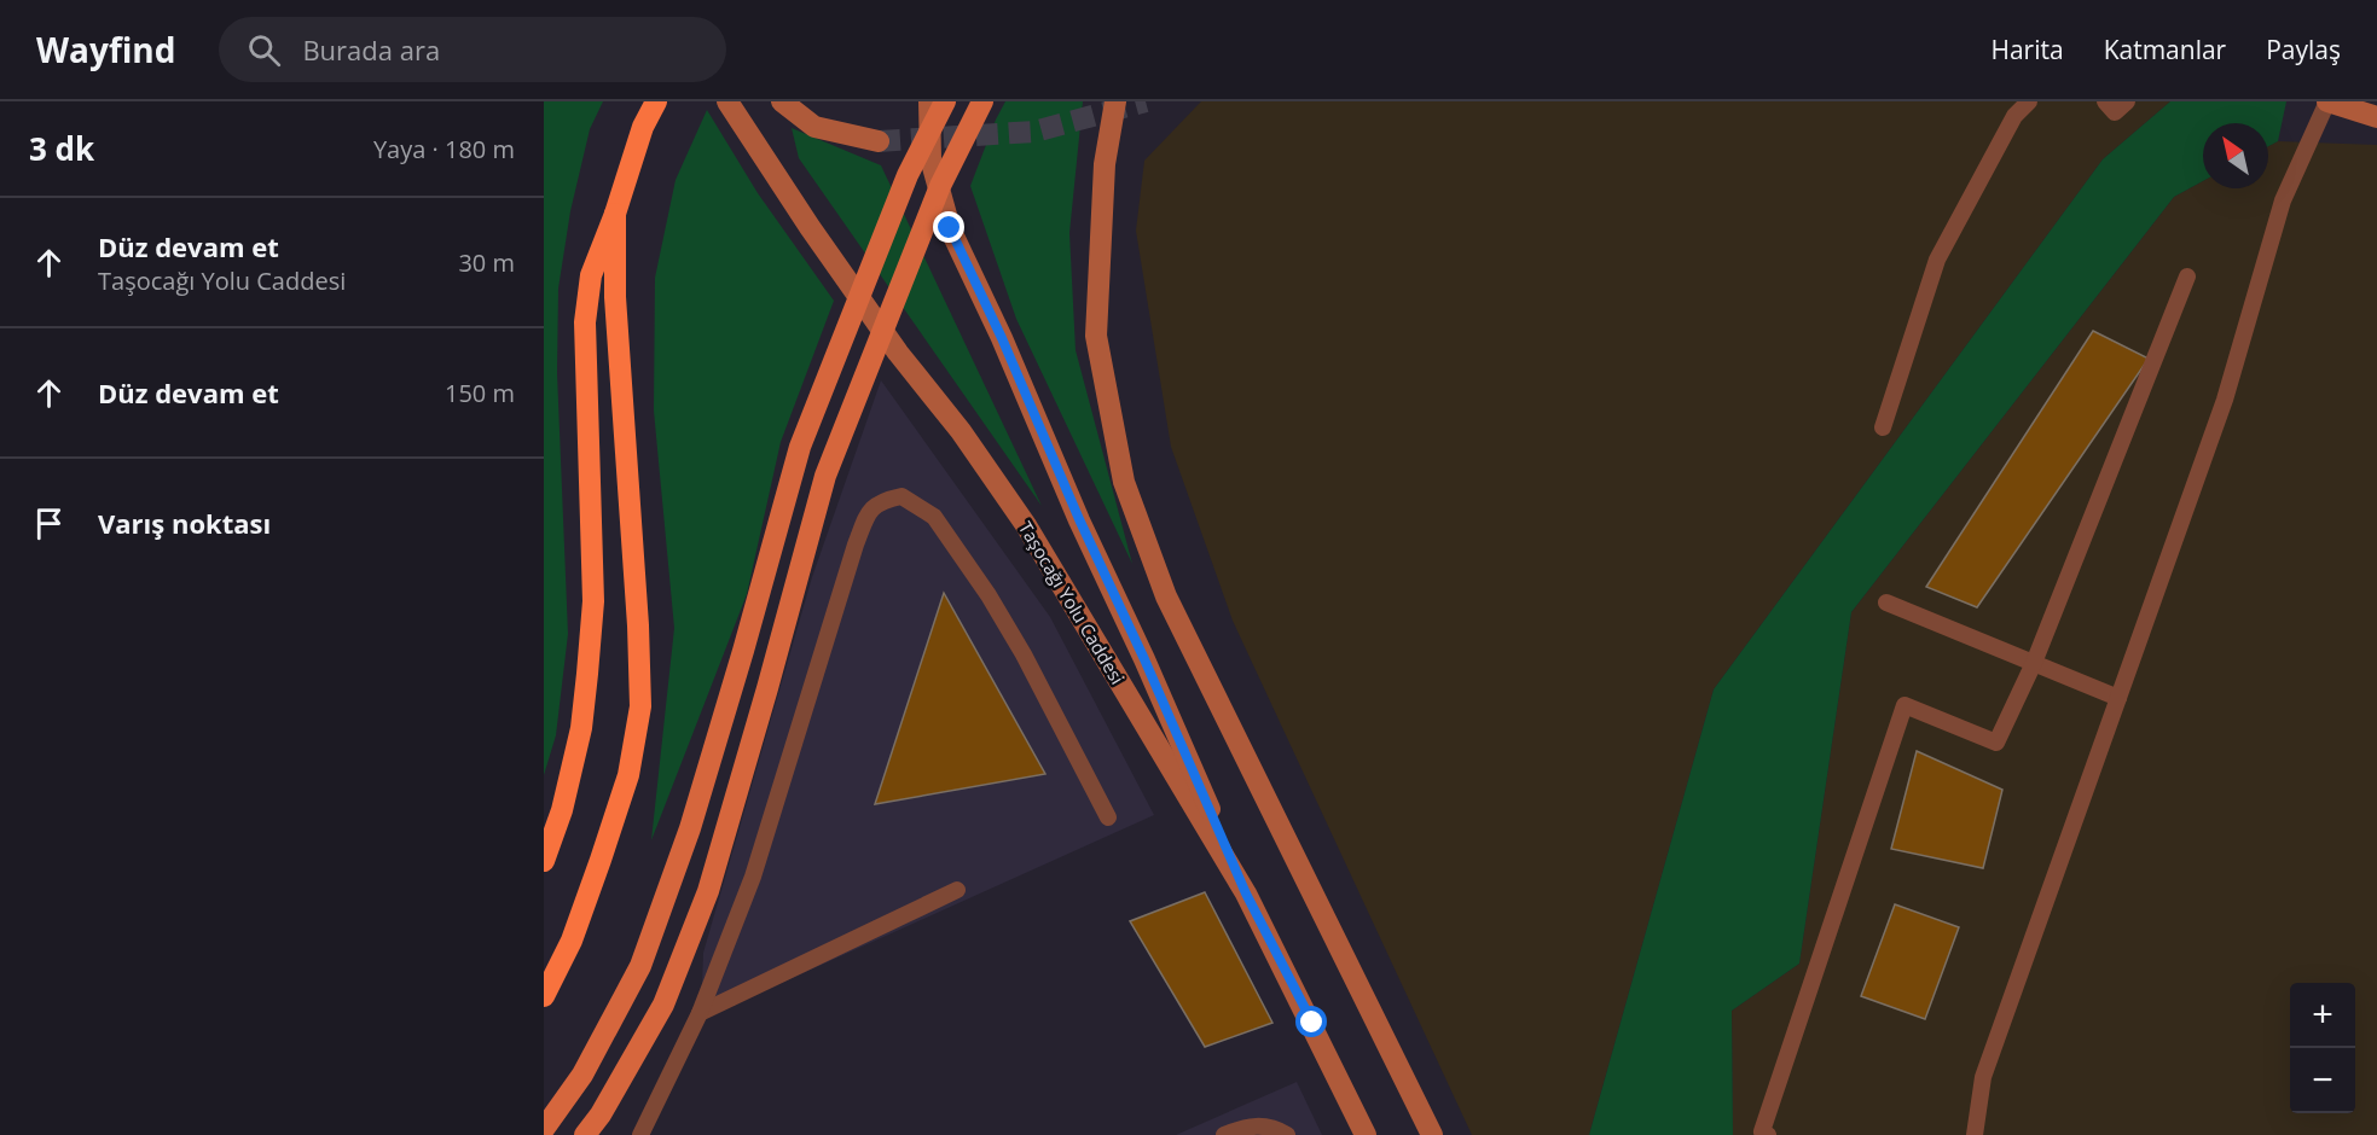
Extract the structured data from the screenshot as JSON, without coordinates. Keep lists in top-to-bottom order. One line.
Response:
{"streets":{"main road":["Taşocağı Yolu Caddesi"]},"north":"top left","page":{"header":"Wayfind","search":"Burada ara","nav":["Harita","Katmanlar","Paylaş"],"heading":["3 dk","Yaya · 180 m"],"list":[["Düz devam et","Taşocağı Yolu Caddesi","30 m"],["Düz devam et","150 m"],"Varış noktası"],"map_buttons":["+","−"]}}
